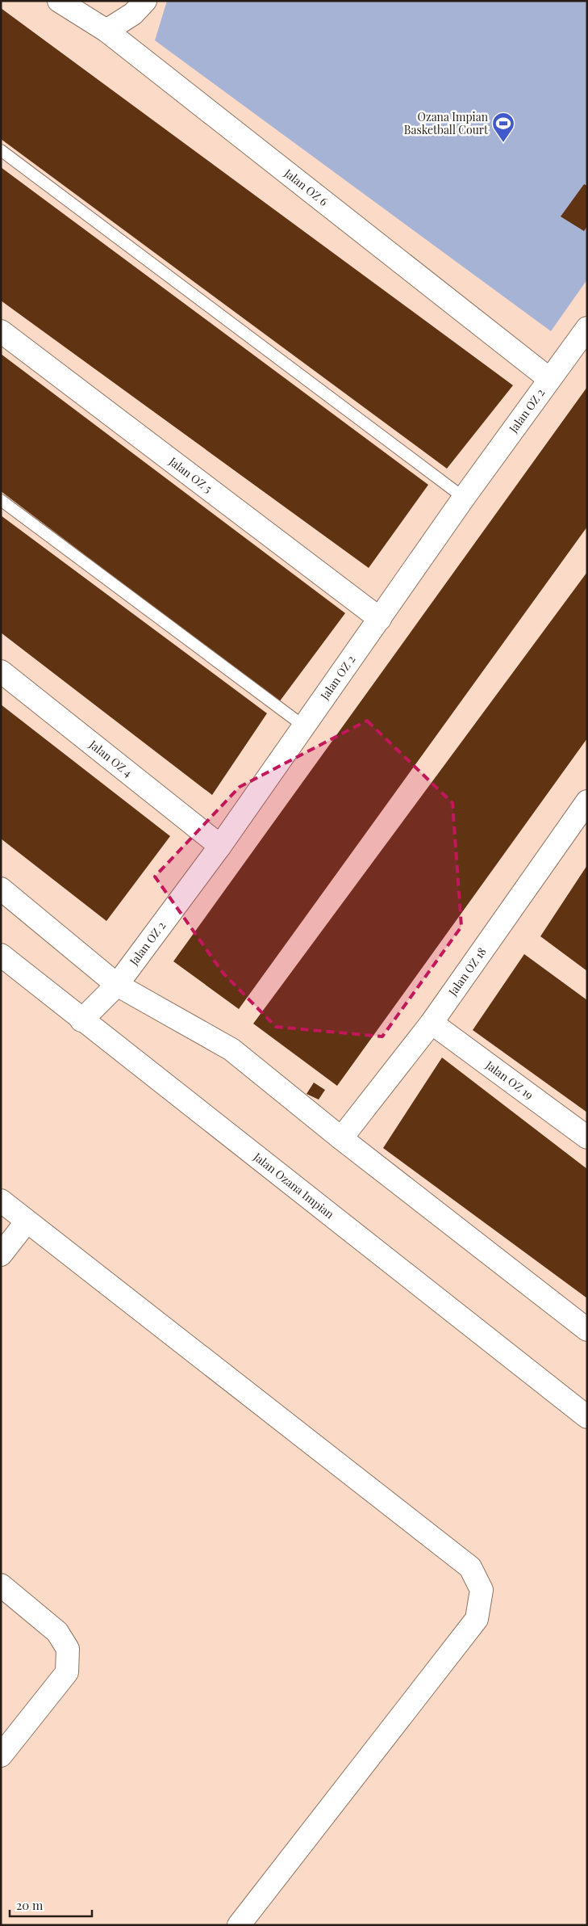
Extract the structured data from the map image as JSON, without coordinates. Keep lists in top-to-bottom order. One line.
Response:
{"streets":{"street":["Jalan OZ 6","Jalan OZ 2","Jalan OZ 5","Jalan OZ 4","Jalan OZ 18","Jalan OZ 19","Jalan Ozana Impian"]},"crossings":[["Jalan OZ 6","Jalan OZ 2"],["Jalan OZ 2","Jalan OZ 5"],["Jalan OZ 2","Jalan OZ 4"],["Jalan OZ 2","Jalan Ozana Impian"],["Jalan OZ 18","Jalan OZ 19"]],"places":{"sports":["Ozana Impian Basketball Court"]},"scale_bar":"20 m"}
